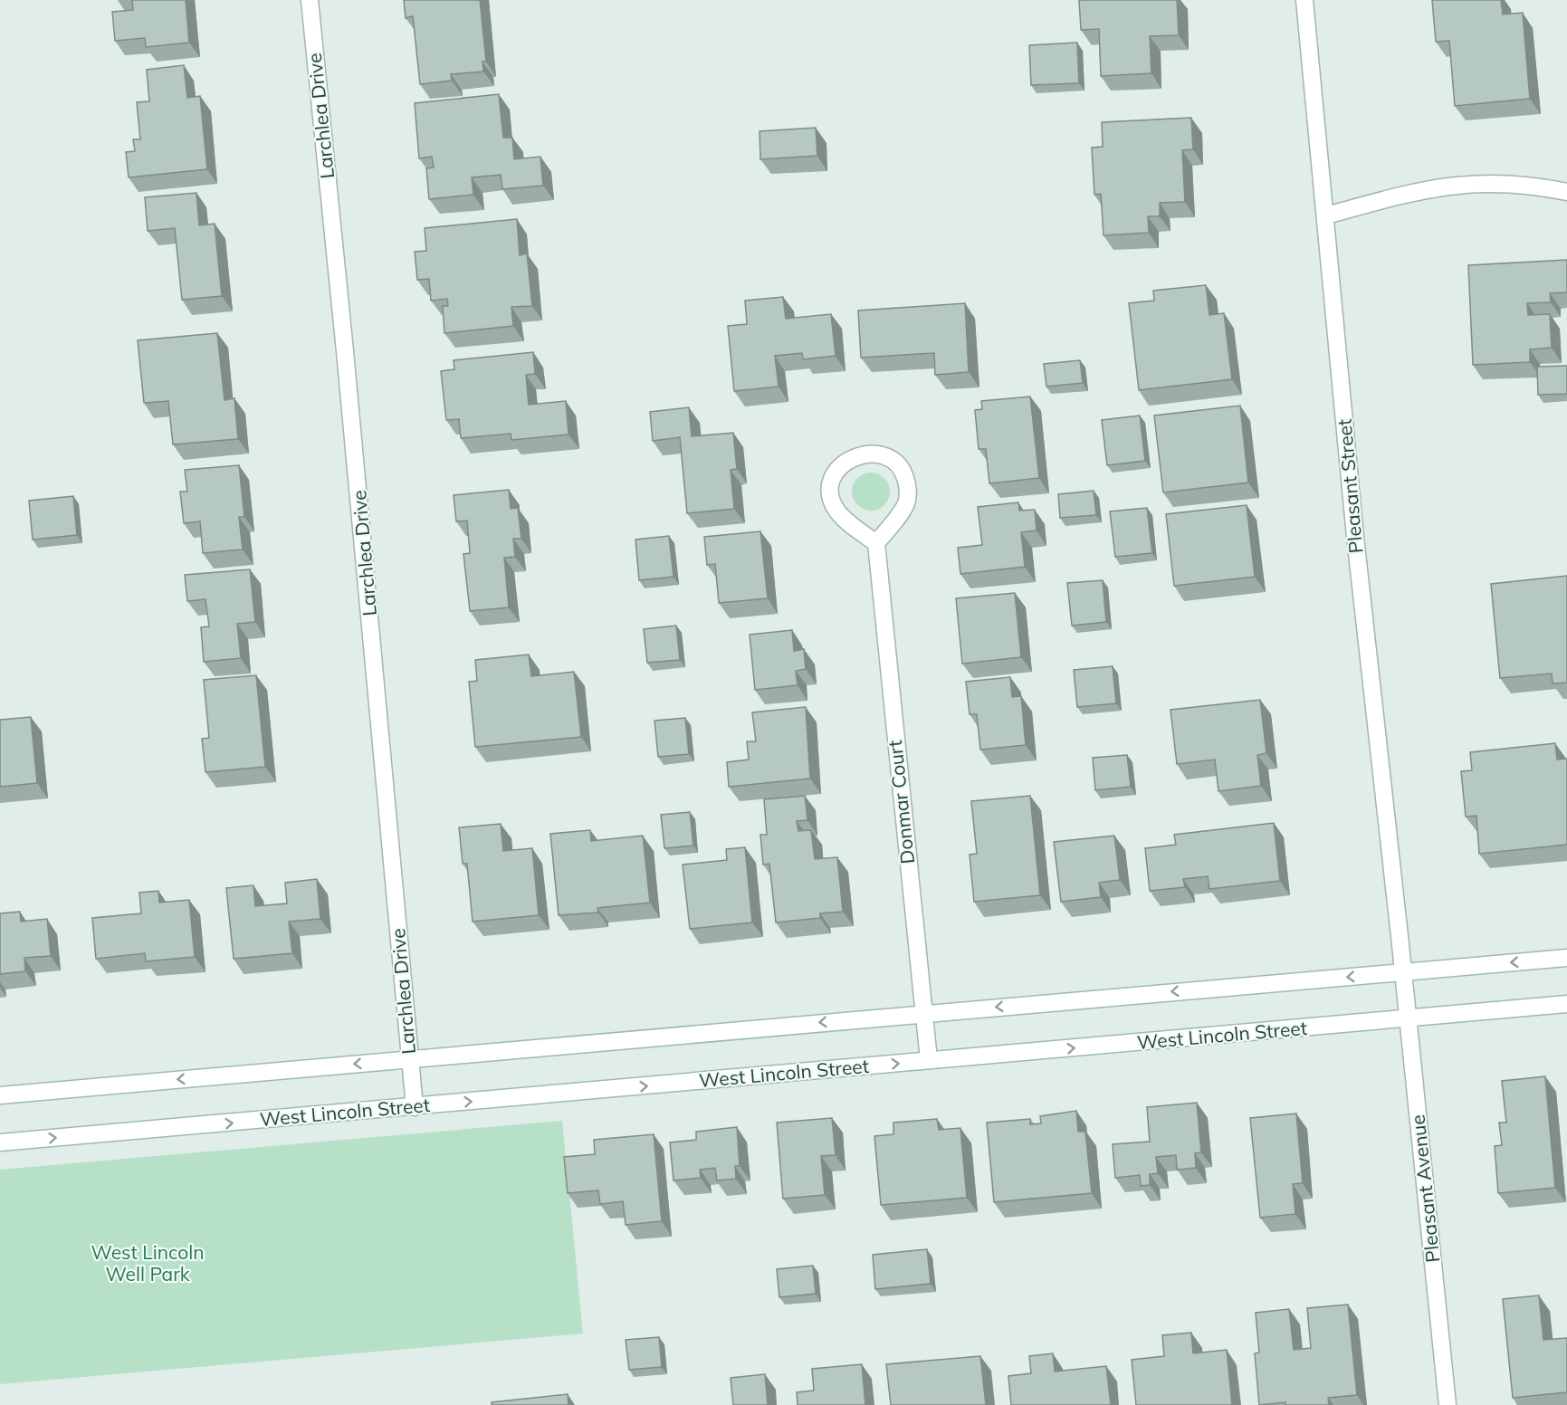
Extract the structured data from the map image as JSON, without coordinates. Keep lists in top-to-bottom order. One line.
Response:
{"streets":{"street":["Larchlea Drive","Pleasant Street","Donmar Court","West Lincoln Street","Pleasant Avenue"]},"crossings":[["Larchlea Drive","West Lincoln Street"],["Pleasant Street","Pleasant Avenue"],["Donmar Court","West Lincoln Street"],["West Lincoln Street","Pleasant Avenue"]],"parks":["West Lincoln Well Park"]}
